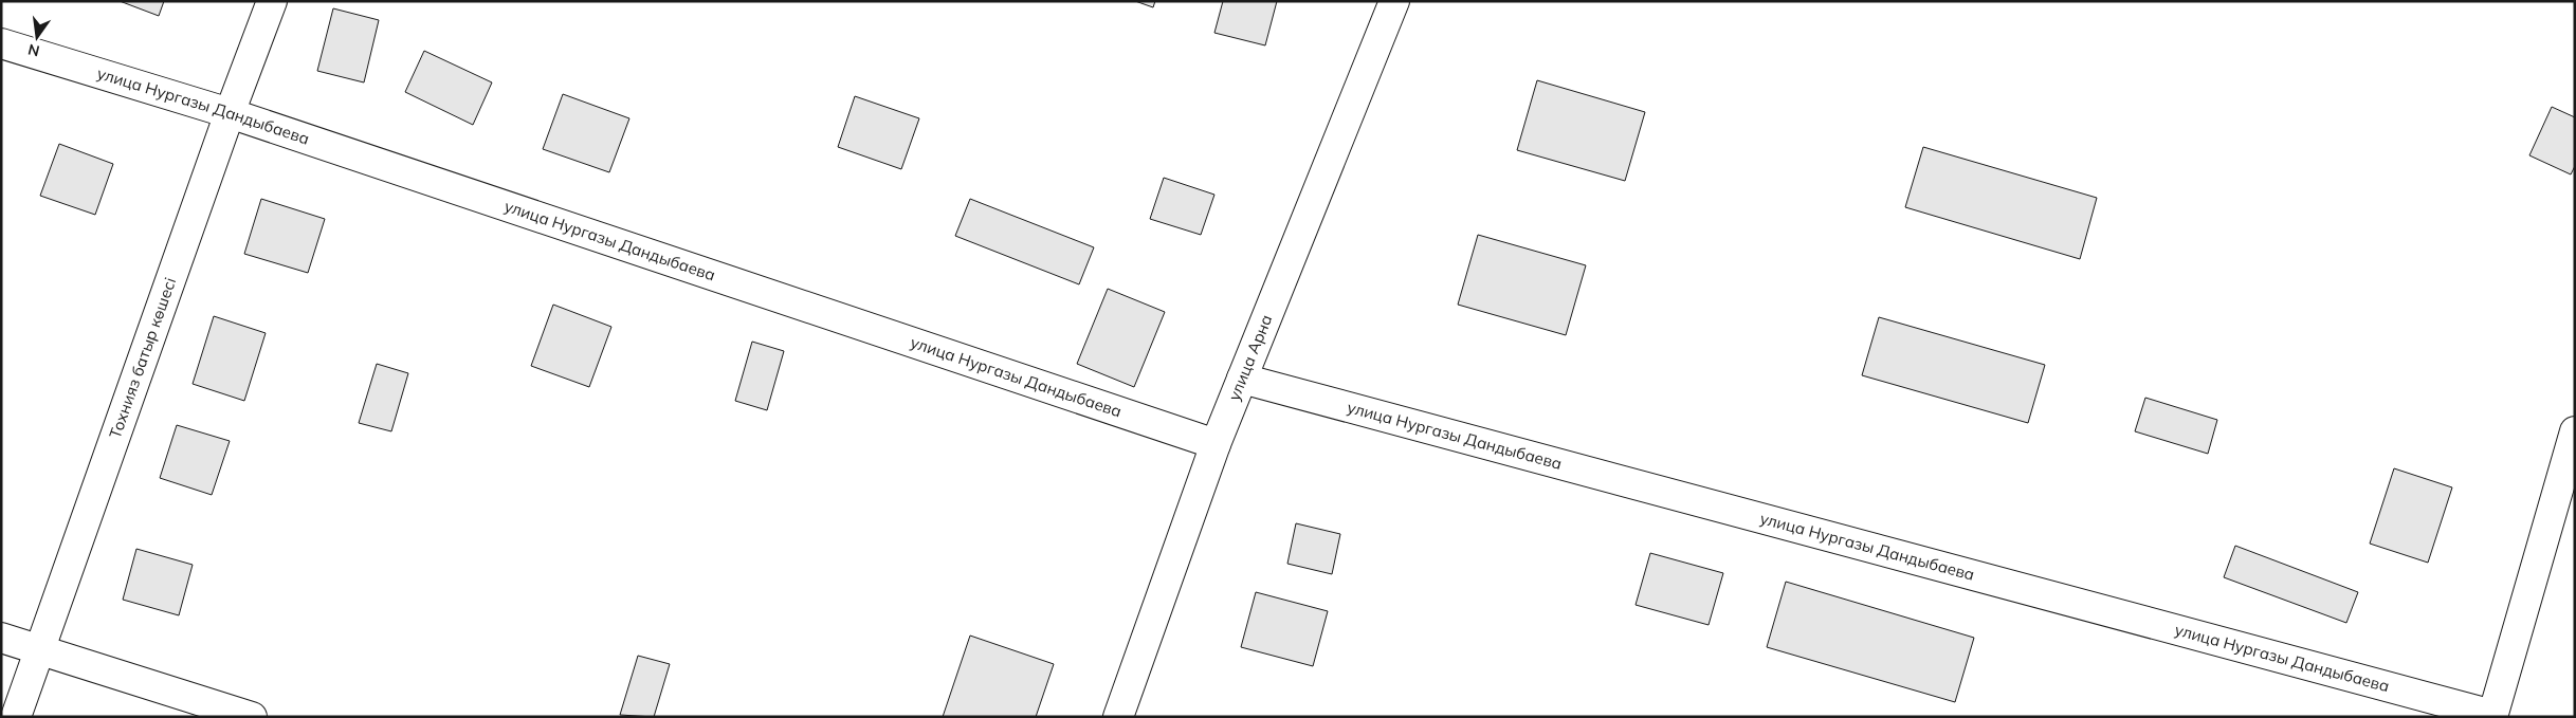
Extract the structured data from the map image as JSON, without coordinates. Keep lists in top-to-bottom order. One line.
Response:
{"streets":{"street":["улица Нургазы Дандыбаева","улица Арна","Тохнияз батыр көшесі"]},"crossings":[["улица Нургазы Дандыбаева","улица Арна"],["улица Нургазы Дандыбаева","Тохнияз батыр көшесі"]],"north":"bottom"}
